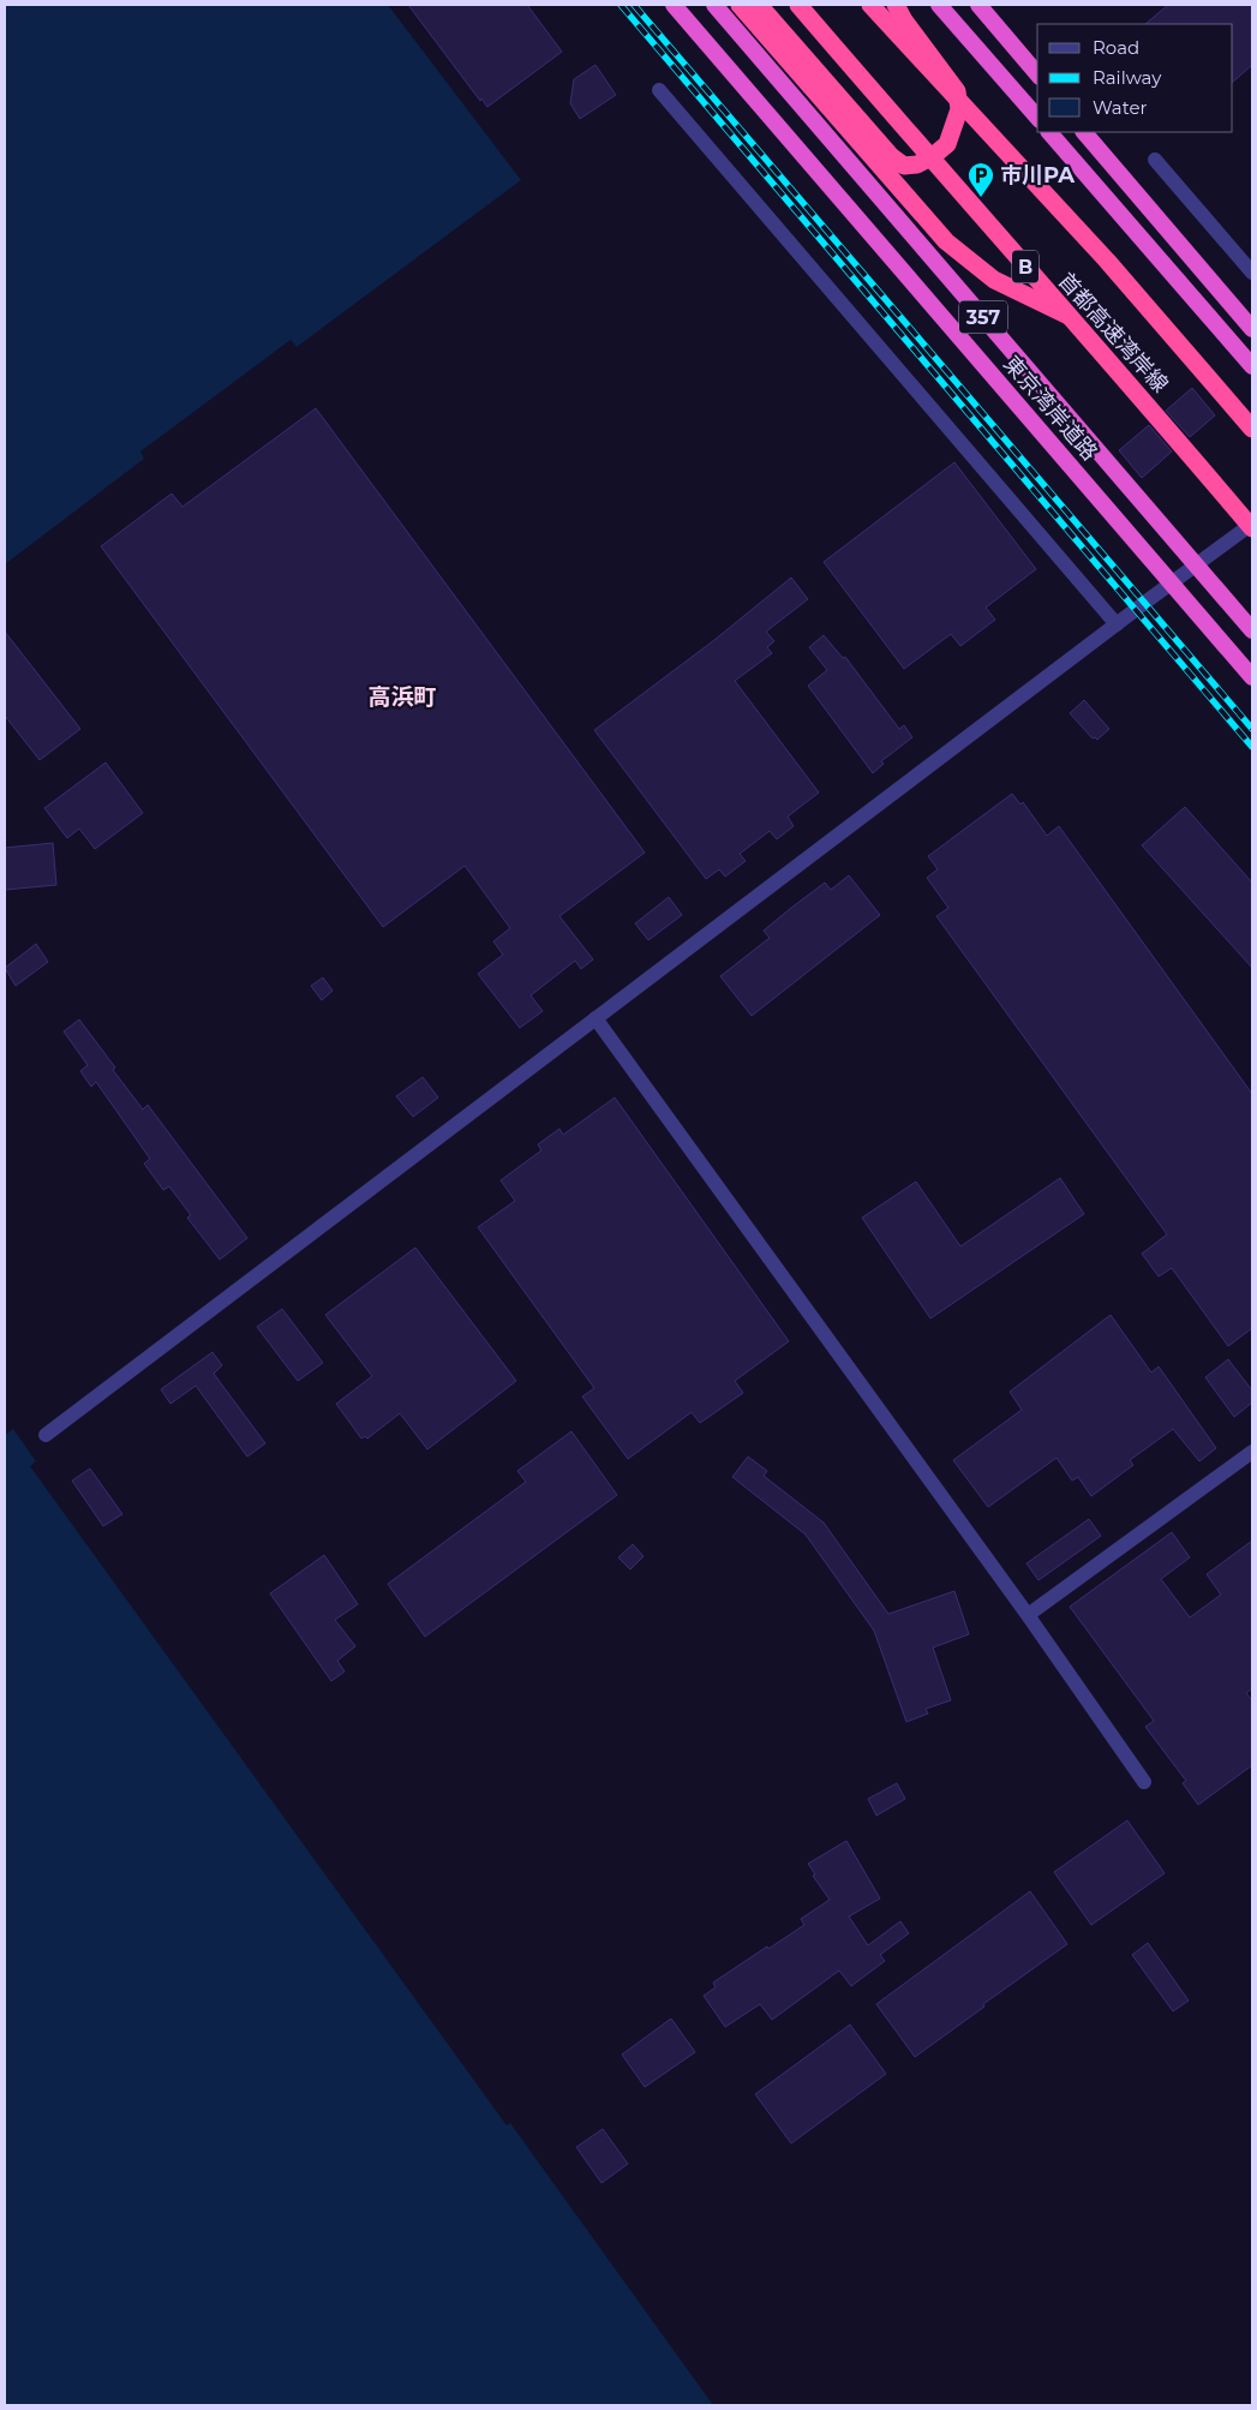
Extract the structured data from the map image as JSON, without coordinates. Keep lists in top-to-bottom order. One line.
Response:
{"streets":{"highway":["B","357","首都高速湾岸線","東京湾岸道路"]},"districts":["高浜町"],"places":{"parking":["市川PA"]},"legend":["Road","Railway","Water"]}
